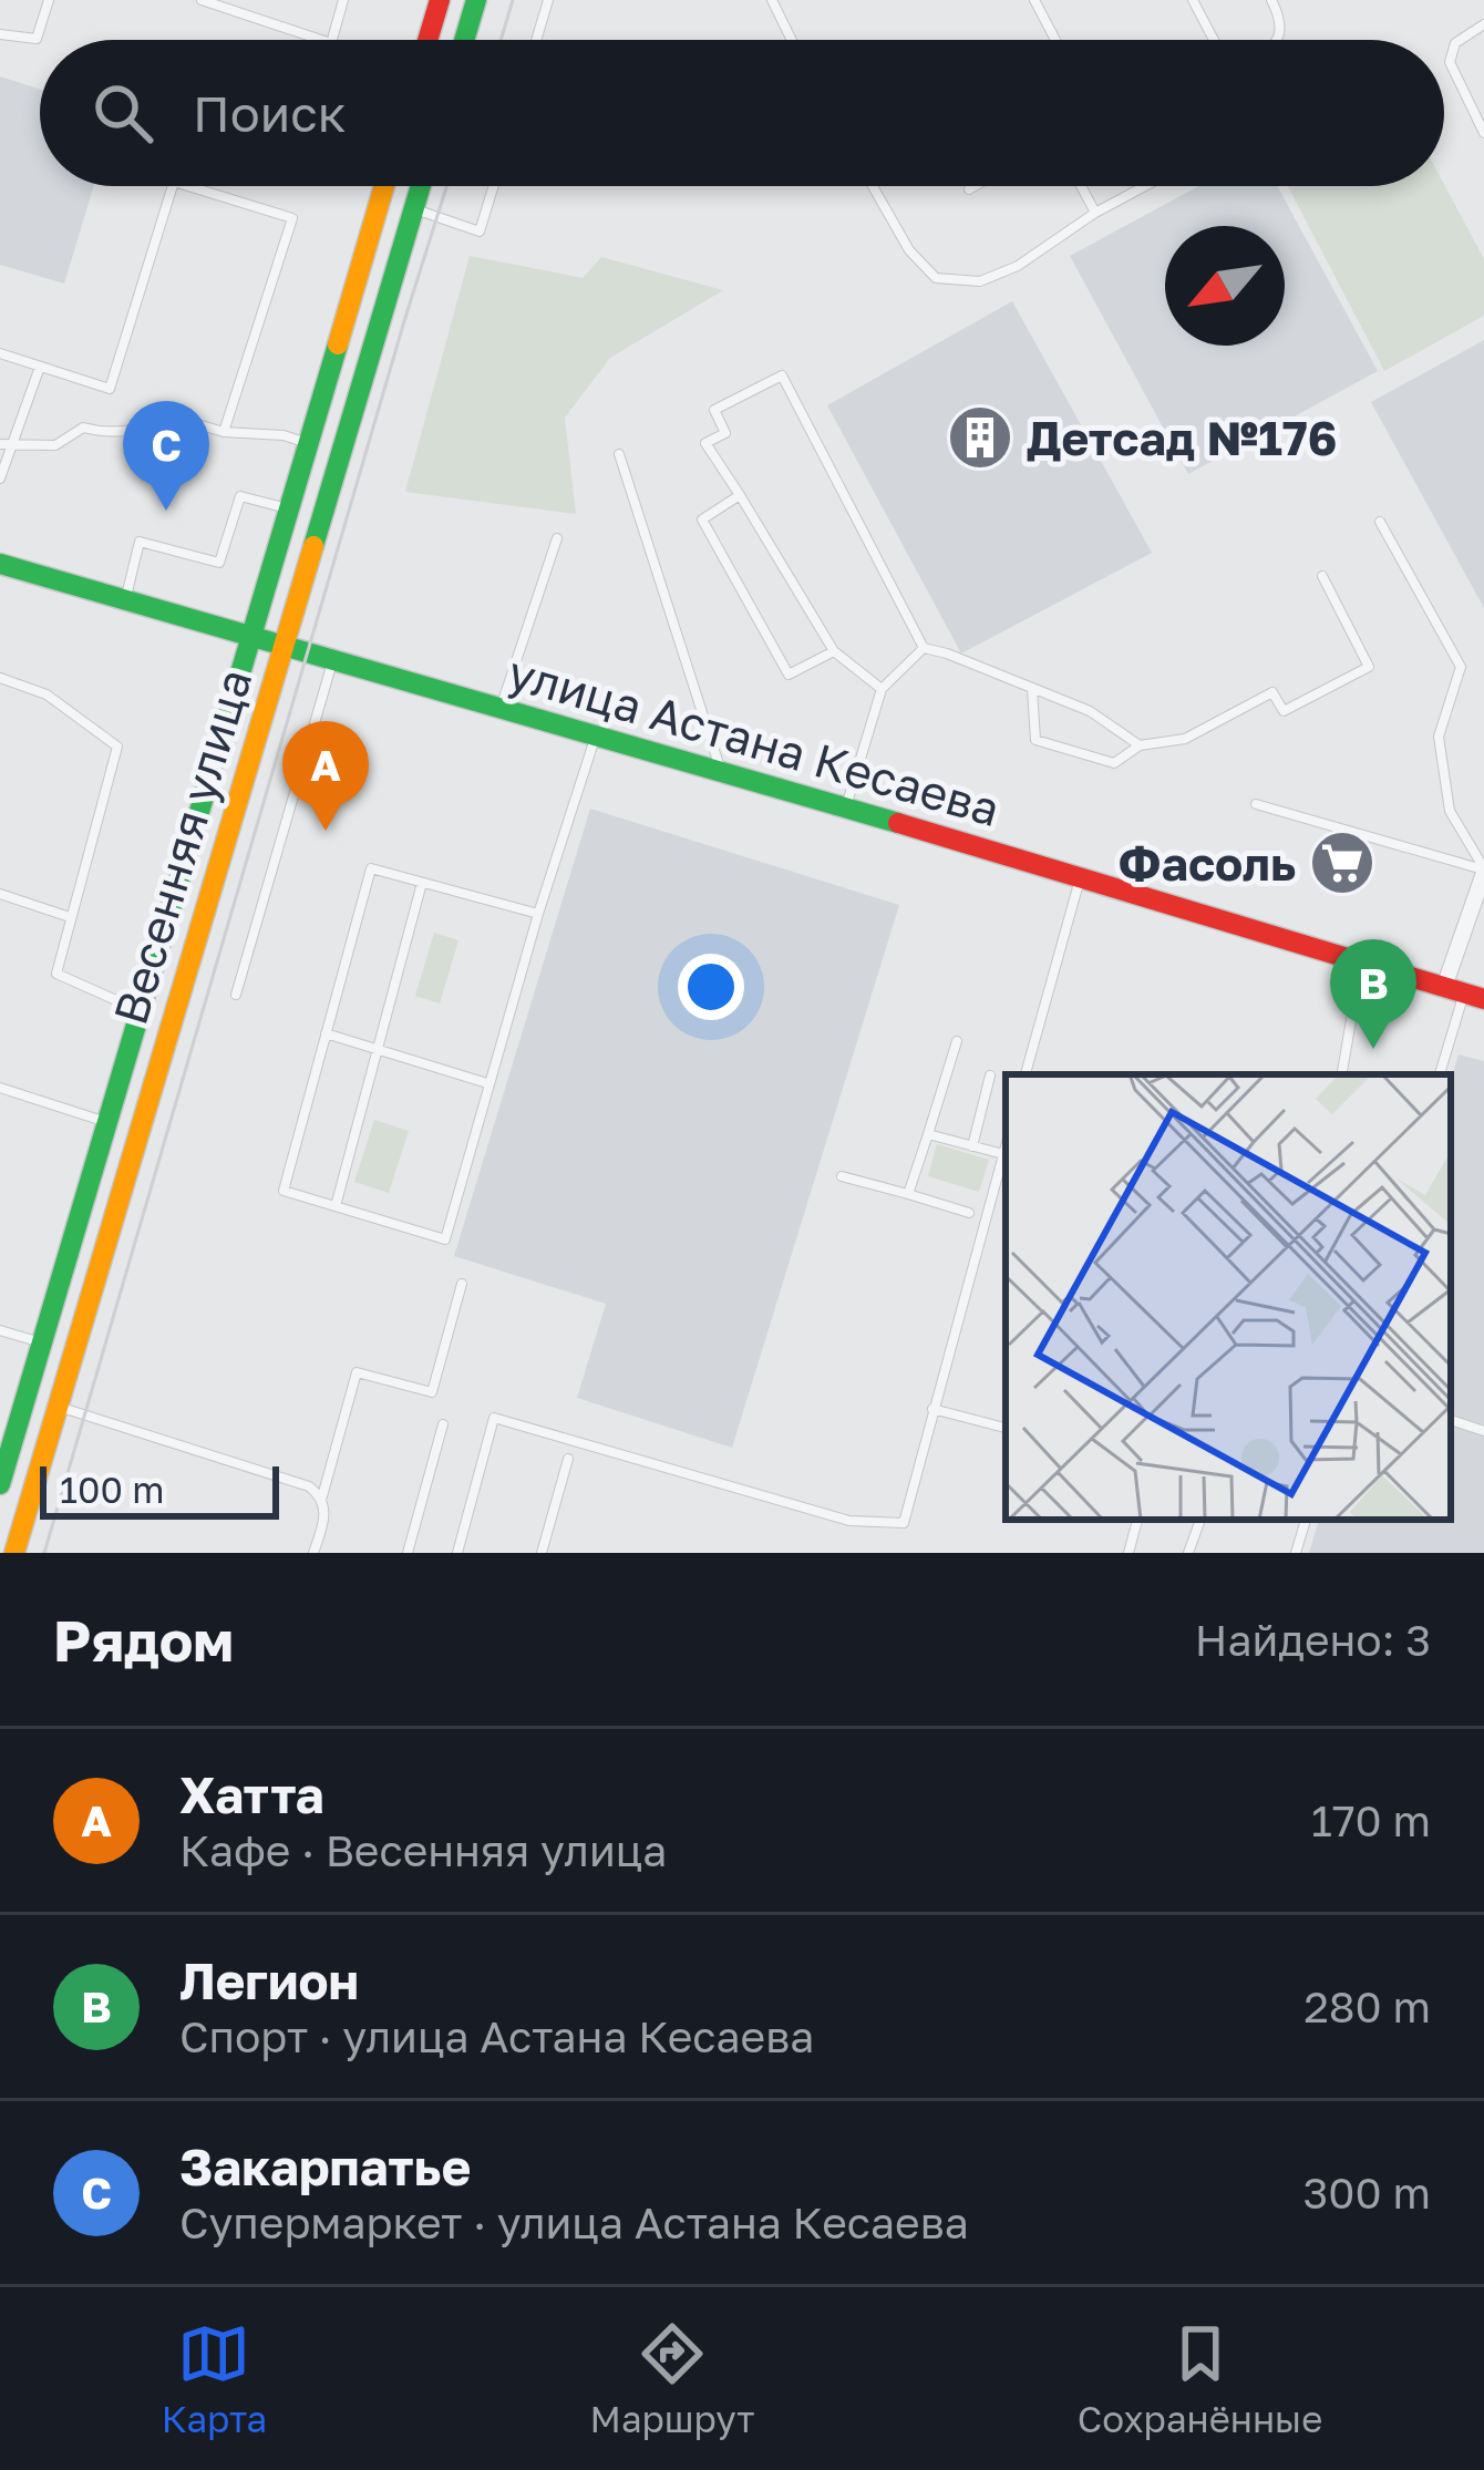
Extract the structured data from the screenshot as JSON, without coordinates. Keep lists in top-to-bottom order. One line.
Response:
{"streets":{"street":["улица Астана Кесаева","Весенняя улица"]},"crossings":[["улица Астана Кесаева","Весенняя улица"]],"places":{"building":["Детсад №176"],"supermarket":["Фасоль"]},"scale_bar":"100 m","north":"bottom left","page":{"search":"Поиск","pins":["C","A","B"],"scale":"100 m","heading":["Рядом","Найдено: 3"],"list":[{"mark":"A","name":"Хатта","note":"Кафе · Весенняя улица","value":"170 m"},{"mark":"B","name":"Легион","note":"Спорт · улица Астана Кесаева","value":"280 m"},{"mark":"C","name":"Закарпатье","note":"Супермаркет · улица Астана Кесаева","value":"300 m"}],"nav":["Карта","Маршрут","Сохранённые"]}}
